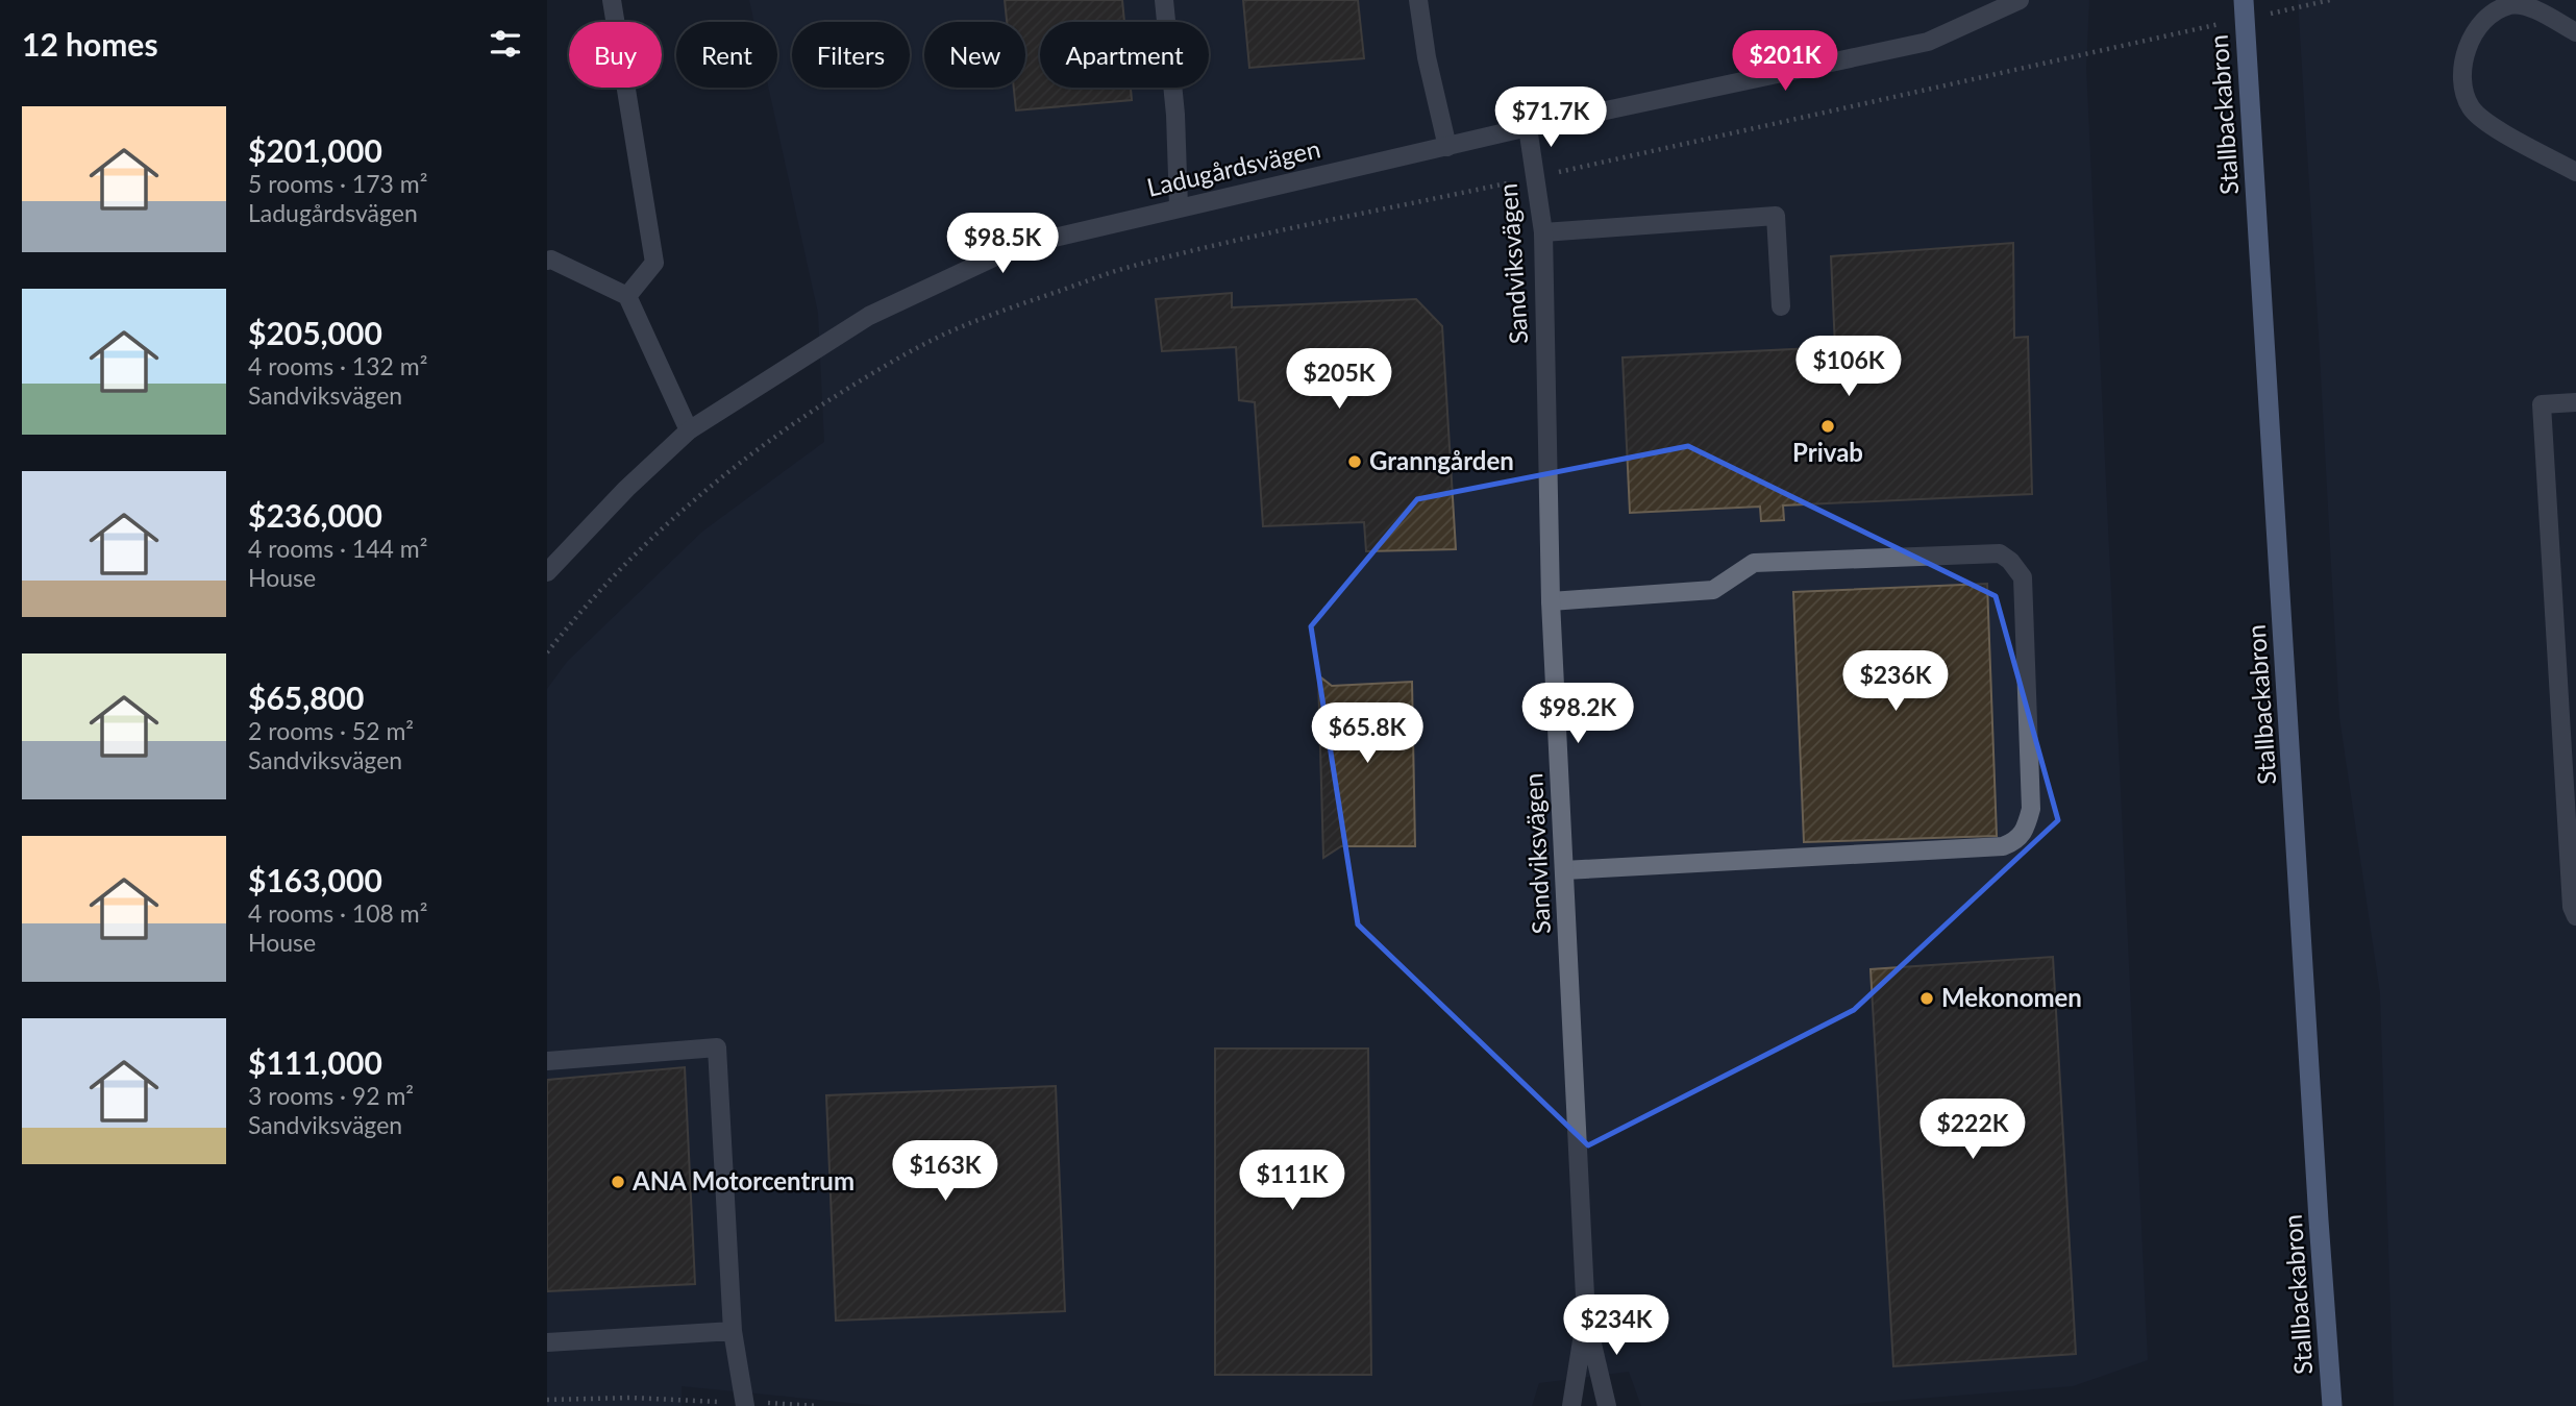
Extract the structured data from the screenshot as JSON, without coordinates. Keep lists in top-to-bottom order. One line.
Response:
{"streets":{"highway":["Stallbackabron"],"street":["Ladugårdsvägen","Sandviksvägen"]},"crossings":[["Ladugårdsvägen","Sandviksvägen"]],"places":["Privab","Granngården","Mekonomen","ANA Motorcentrum"],"page":{"heading":"12 homes","chip":["Buy","Rent","Filters","New","Apartment"],"price":["$201K","$71.7K","$98.5K","$106K","$205K","$236K","$98.2K","$65.8K","$222K","$163K","$111K","$234K"],"list":[{"name":"$201,000","note":"5 rooms · 173 m² · Ladugårdsvägen"},{"name":"$205,000","note":"4 rooms · 132 m² · Sandviksvägen"},{"name":"$236,000","note":"4 rooms · 144 m² · House"},{"name":"$65,800","note":"2 rooms · 52 m² · Sandviksvägen"},{"name":"$163,000","note":"4 rooms · 108 m² · House"},{"name":"$111,000","note":"3 rooms · 92 m² · Sandviksvägen"}]}}
